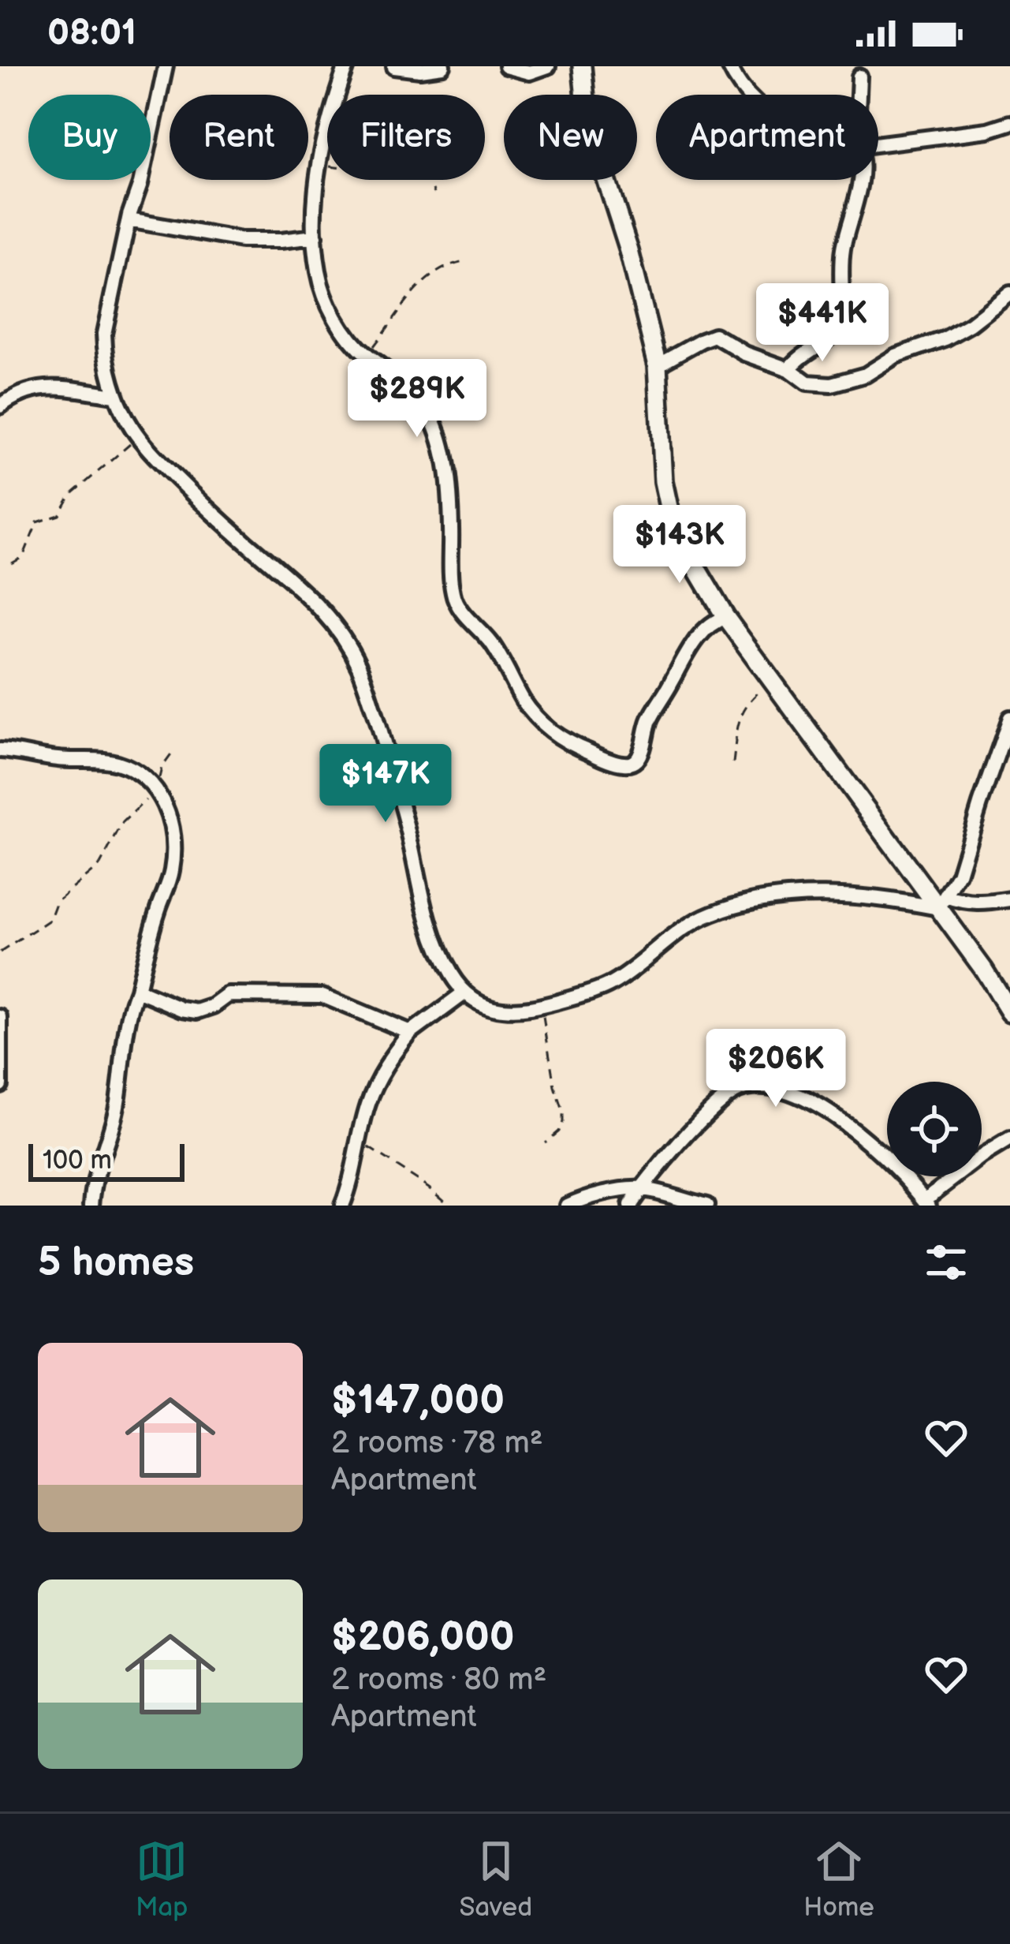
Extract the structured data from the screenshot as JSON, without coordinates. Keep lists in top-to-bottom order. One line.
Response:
{"scale_bar":"100 m","page":{"status":"08:01","chip":["Buy","Rent","Filters","New","Apartment"],"price":["$441K","$289K","$143K","$147K","$206K"],"scale":"100 m","heading":"5 homes","list":[{"name":"$147,000","note":"2 rooms · 78 m² · Apartment"},{"name":"$206,000","note":"2 rooms · 80 m² · Apartment"}],"tabs":["Map","Saved","Home"]}}
